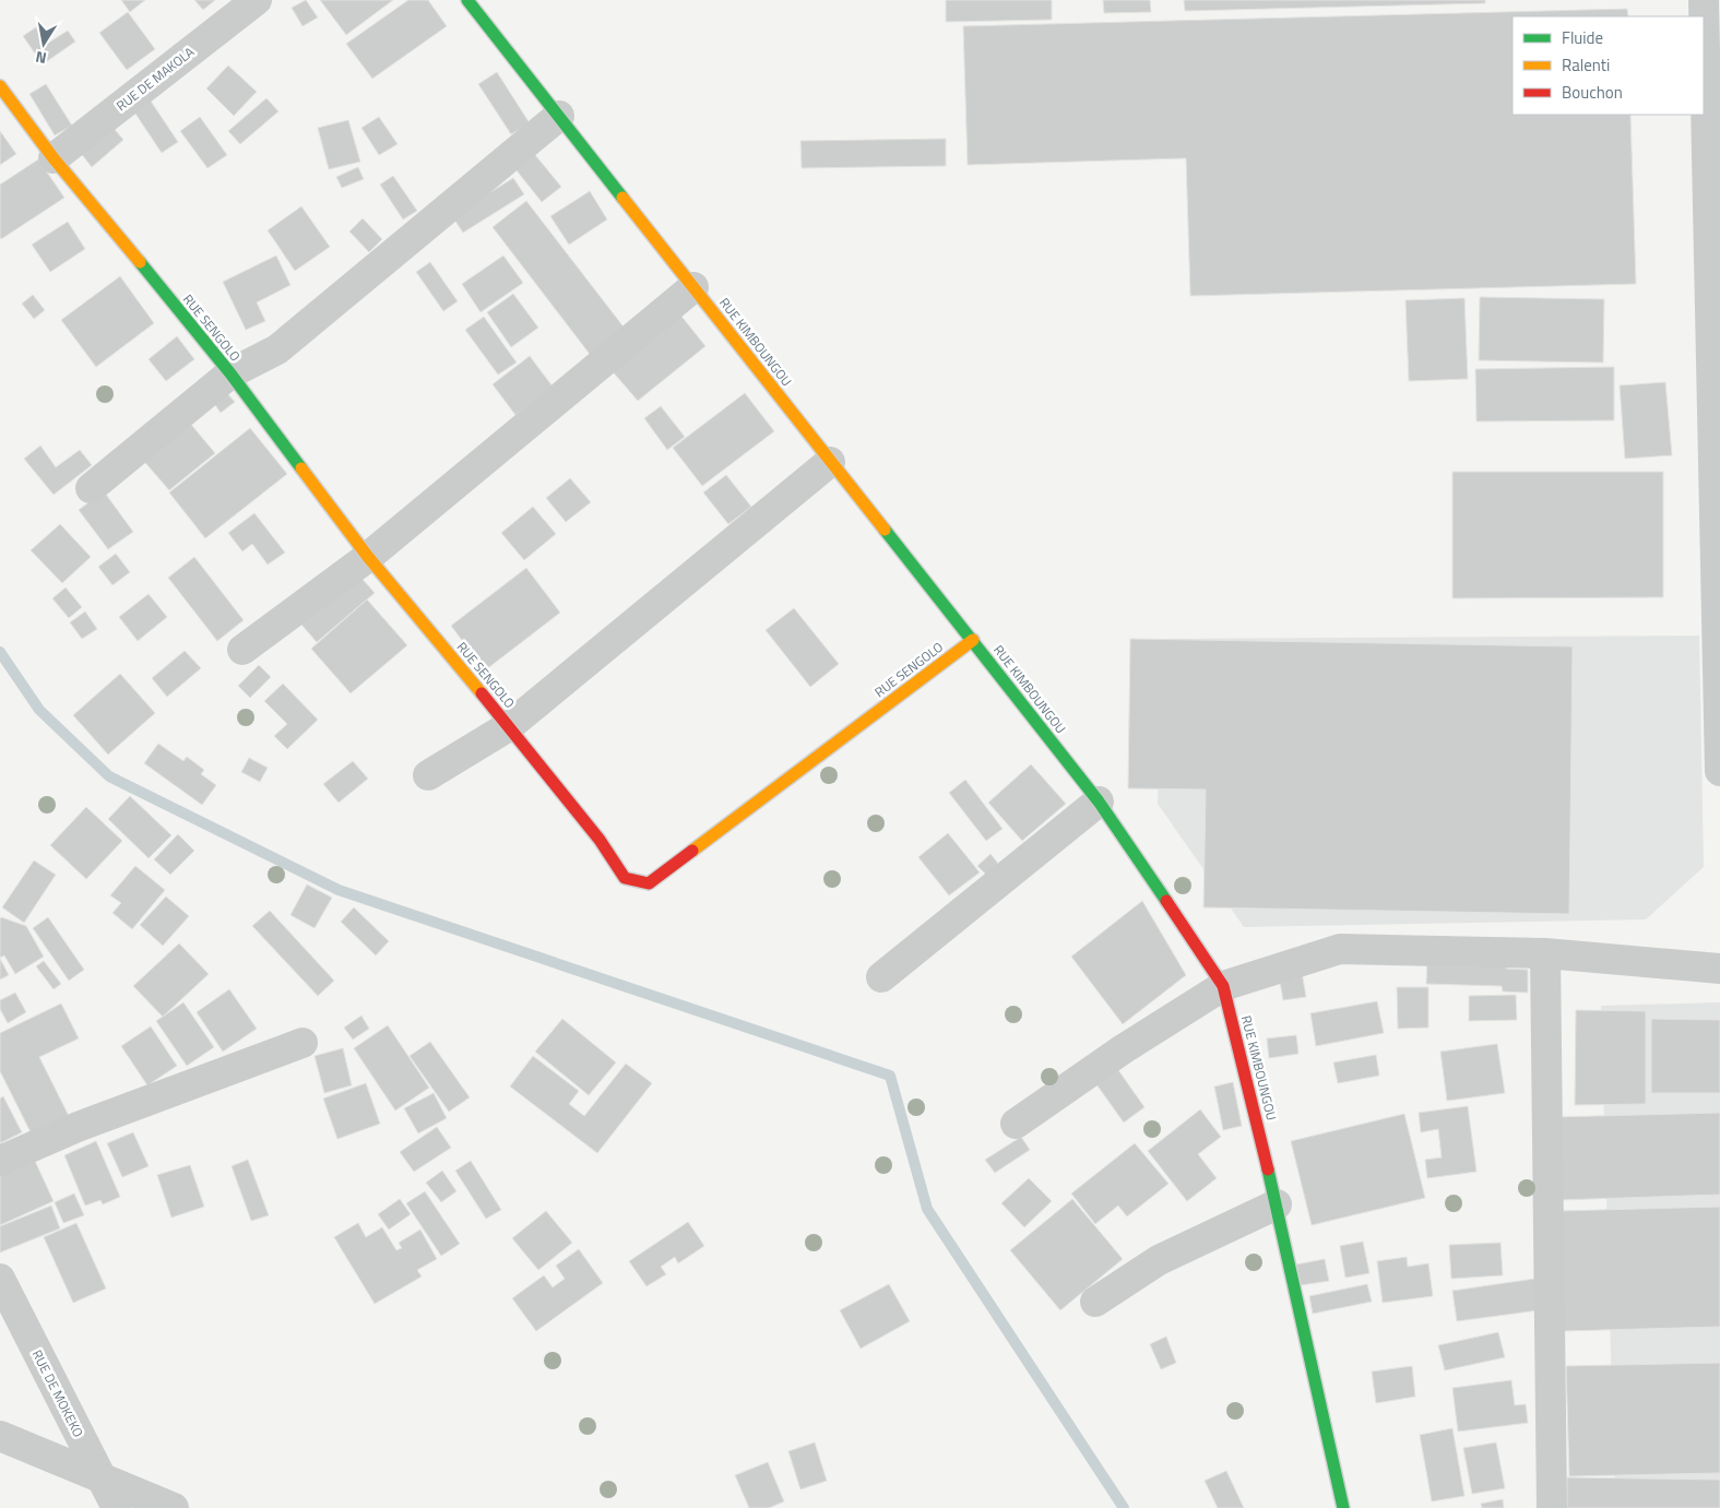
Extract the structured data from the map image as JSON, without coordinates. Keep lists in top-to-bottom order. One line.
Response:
{"streets":{"street":["RUE DE MAKOLA","RUE SENGOLO","RUE KIMBOUNGOU","RUE DE MOKEKO"]},"crossings":[["RUE DE MAKOLA","RUE SENGOLO"],["RUE SENGOLO","RUE KIMBOUNGOU"]],"legend":["Fluide","Ralenti","Bouchon"],"north":"bottom"}
